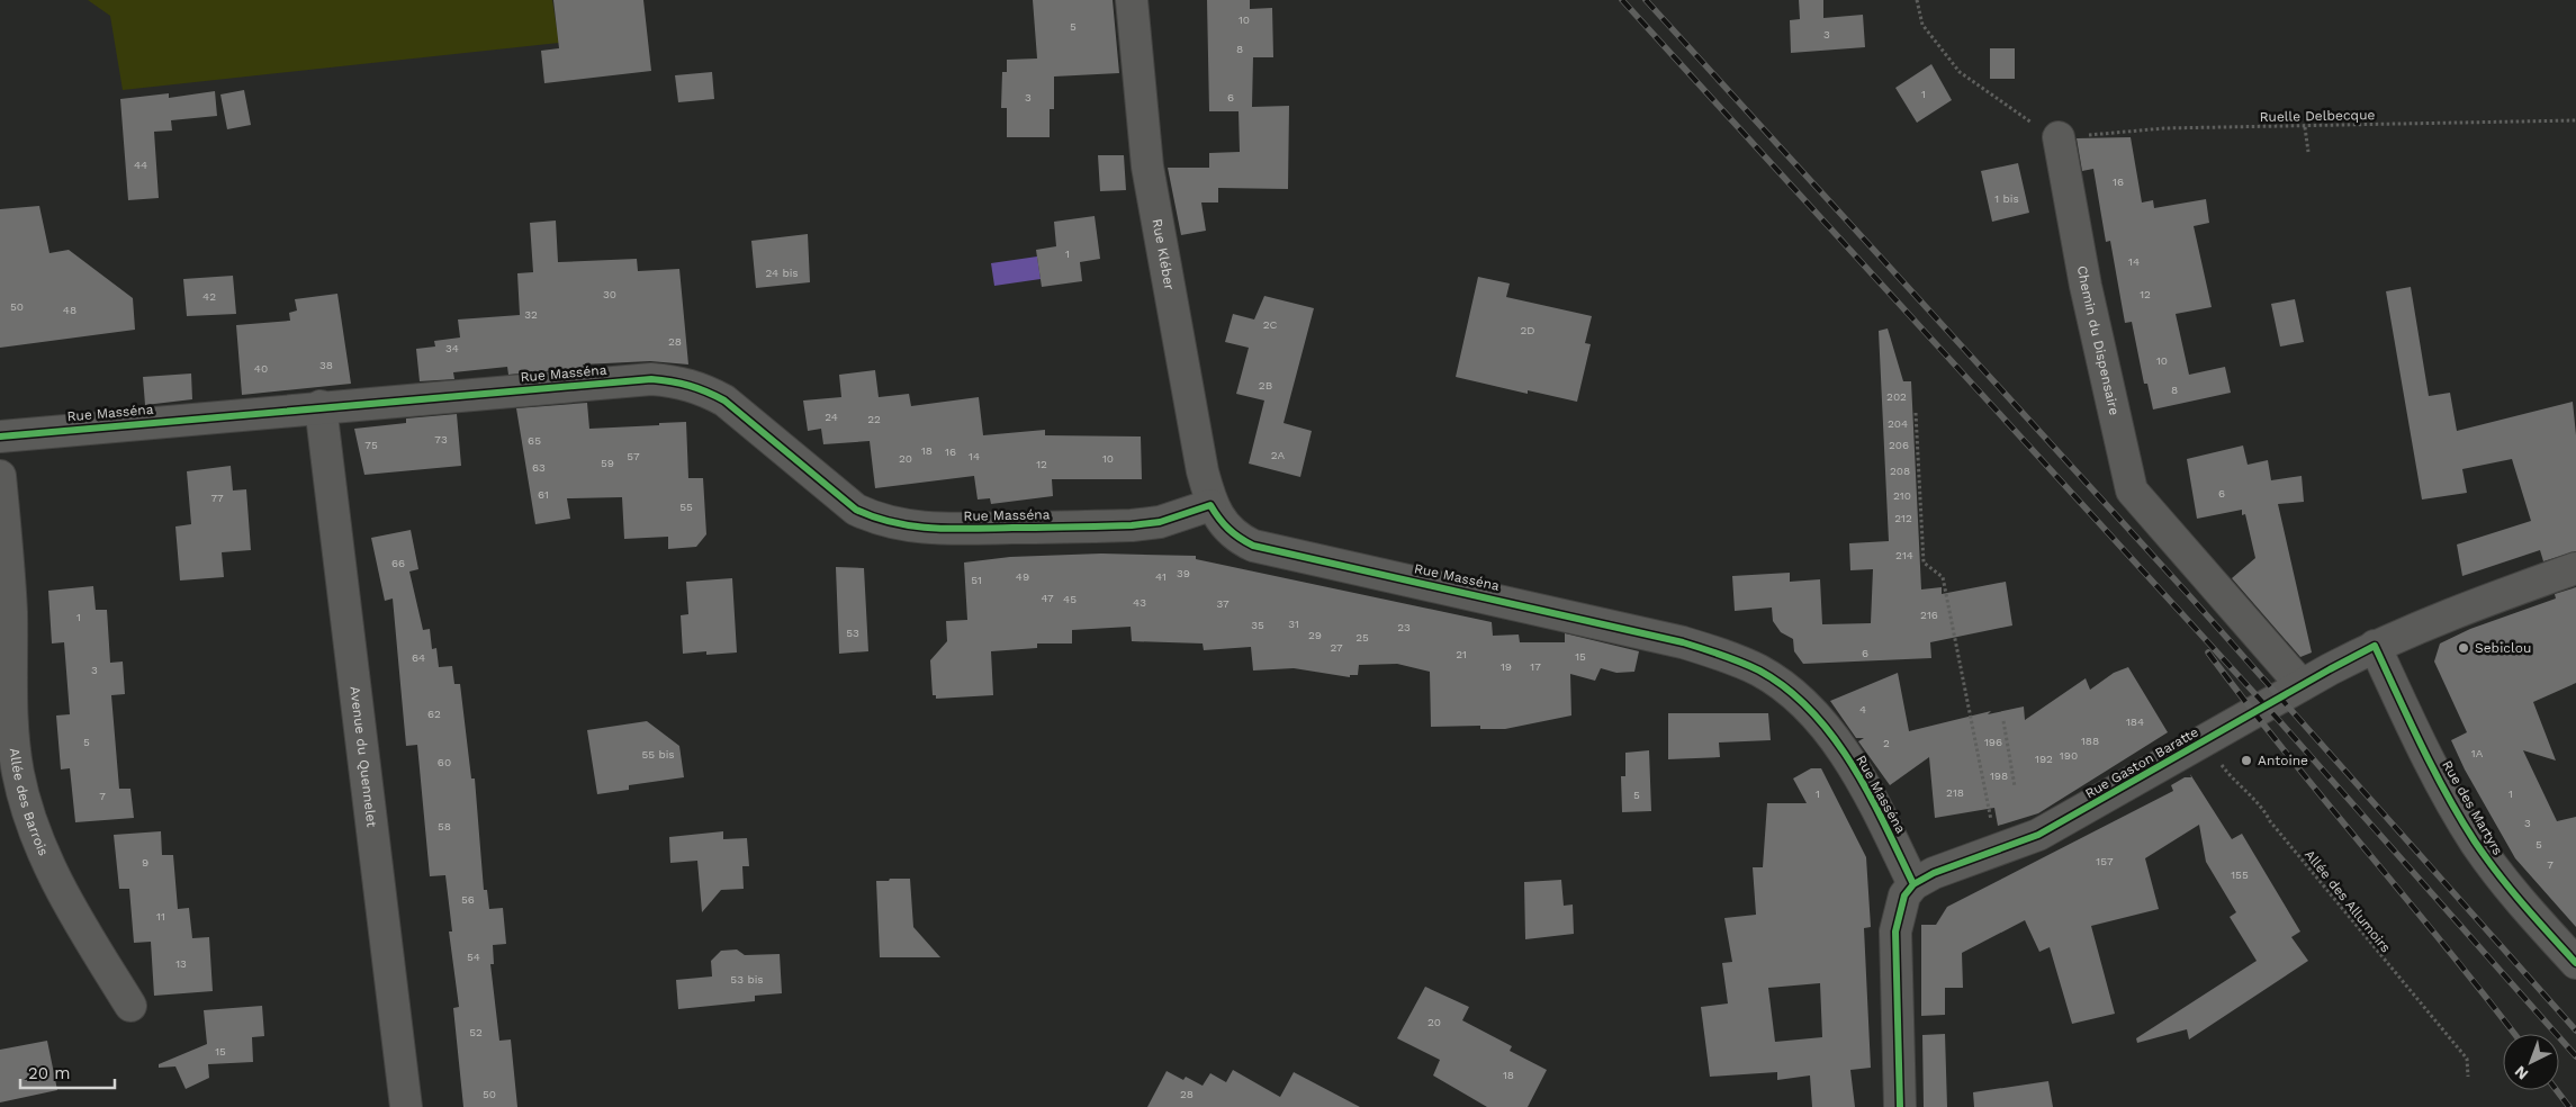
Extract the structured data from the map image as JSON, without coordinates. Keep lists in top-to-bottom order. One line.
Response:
{"streets":{"street":["Rue Kléber","Chemin du Dispensaire","Rue Masséna","Avenue du Quennelet","Rue Gaston Baratte","Allée des Barrois","Rue des Martyrs"],"path":["Ruelle Delbecque","Allée des Allumoirs"]},"crossings":[["Ruelle Delbecque","Chemin du Dispensaire"],["Rue Kléber","Rue Masséna"],["Chemin du Dispensaire","Rue Gaston Baratte"],["Rue Masséna","Avenue du Quennelet"],["Rue Masséna","Rue Gaston Baratte"],["Rue Gaston Baratte","Rue des Martyrs"],["Rue Gaston Baratte","Allée des Allumoirs"]],"places":["Sebiclou","Antoine"],"house_numbers":["10","5","3","8","1","3","6","44","16","1 bis","1","14","24 bis","30","12","42","50","48","32","2C","2D","28","34","10","38","40","2B","8","202","24","22","204","73","65","75","206","18","16","2A","57","14","20","10","59","12","63","208","6","61","210","77","55","212","214","66","39","49","41","51","47","45","43","37","216","1","31","35","23","53","29","25","27","6","21","15","64","19","17","3","4","62","184","188","5","196","2","1A","55 bis","190","192","60","198","218","1","1","5","7","3","58","5","157","9","7","155","56","11","54","13","53 bis","20","52","15","18","50","28"],"scale_bar":"20 m","north":"bottom left"}
